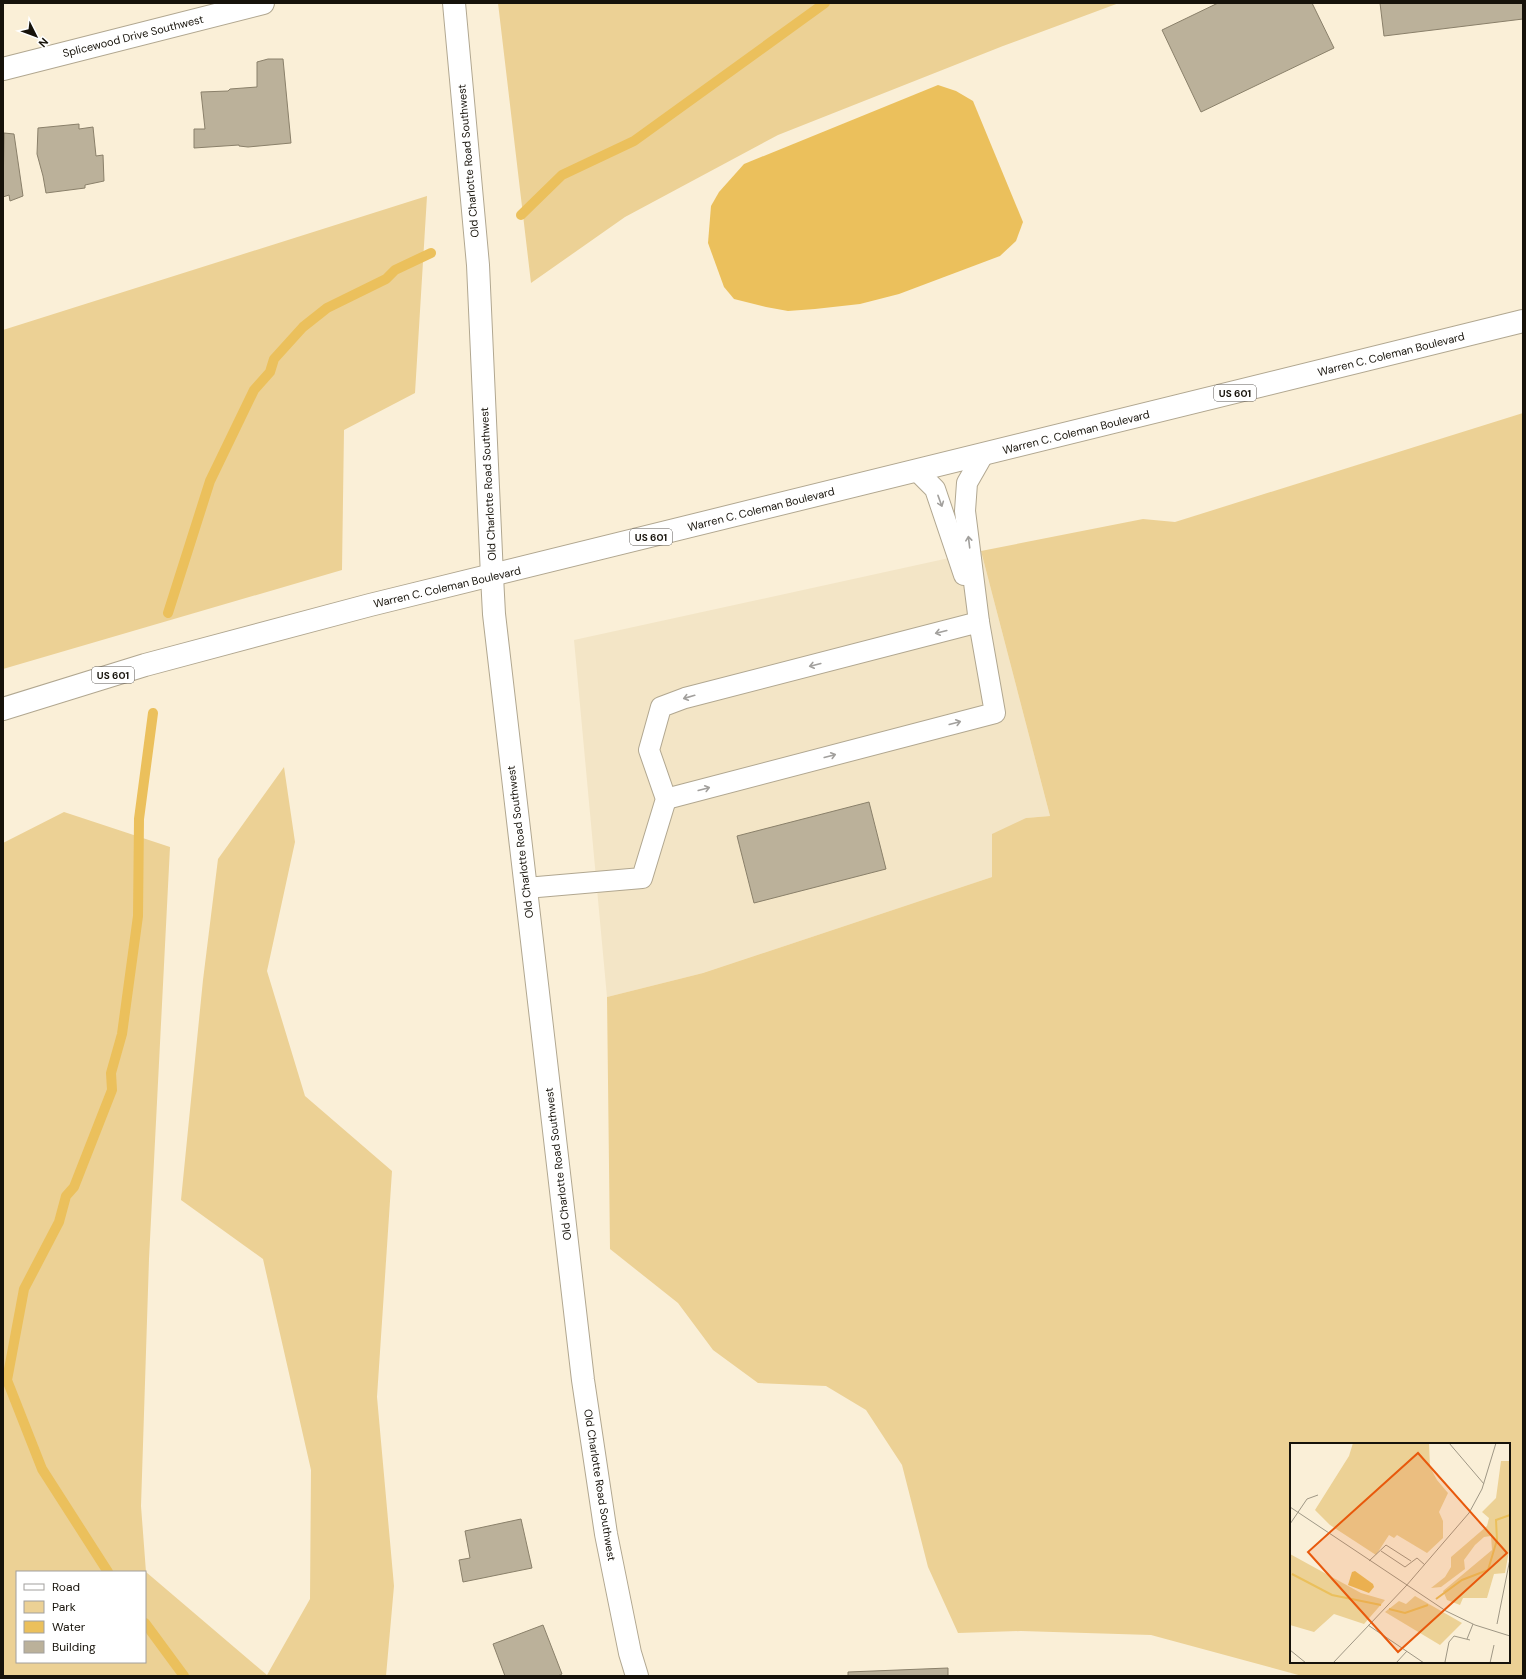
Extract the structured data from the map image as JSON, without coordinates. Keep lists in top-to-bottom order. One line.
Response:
{"streets":{"main road":["Splicewood Drive Southwest","Old Charlotte Road Southwest","Warren C. Coleman Boulevard","US 601"]},"crossings":[["Old Charlotte Road Southwest","Warren C. Coleman Boulevard"]],"legend":["Road","Park","Water","Building"],"north":"bottom right"}
